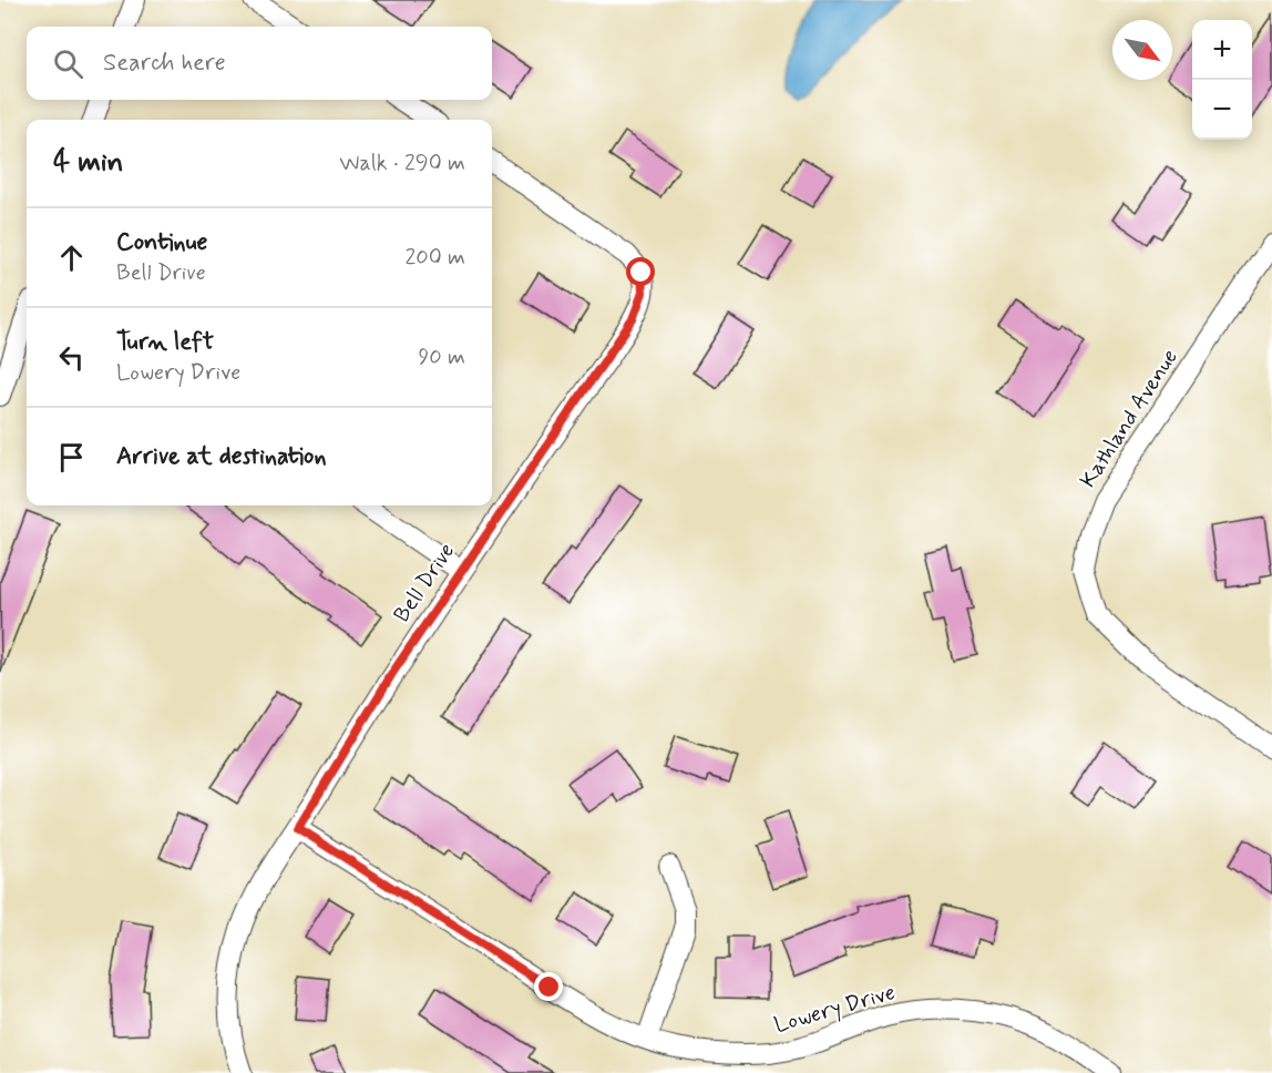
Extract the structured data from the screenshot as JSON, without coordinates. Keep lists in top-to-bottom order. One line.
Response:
{"streets":{"street":["Kathland Avenue","Bell Drive","Lowery Drive"]},"crossings":[["Bell Drive","Lowery Drive"]],"north":"bottom right","page":{"map_buttons":["+","−"],"search":"Search here","heading":["4 min","Walk · 290 m"],"list":[["Continue","Bell Drive","200 m"],["Turn left","Lowery Drive","90 m"],"Arrive at destination"]}}
